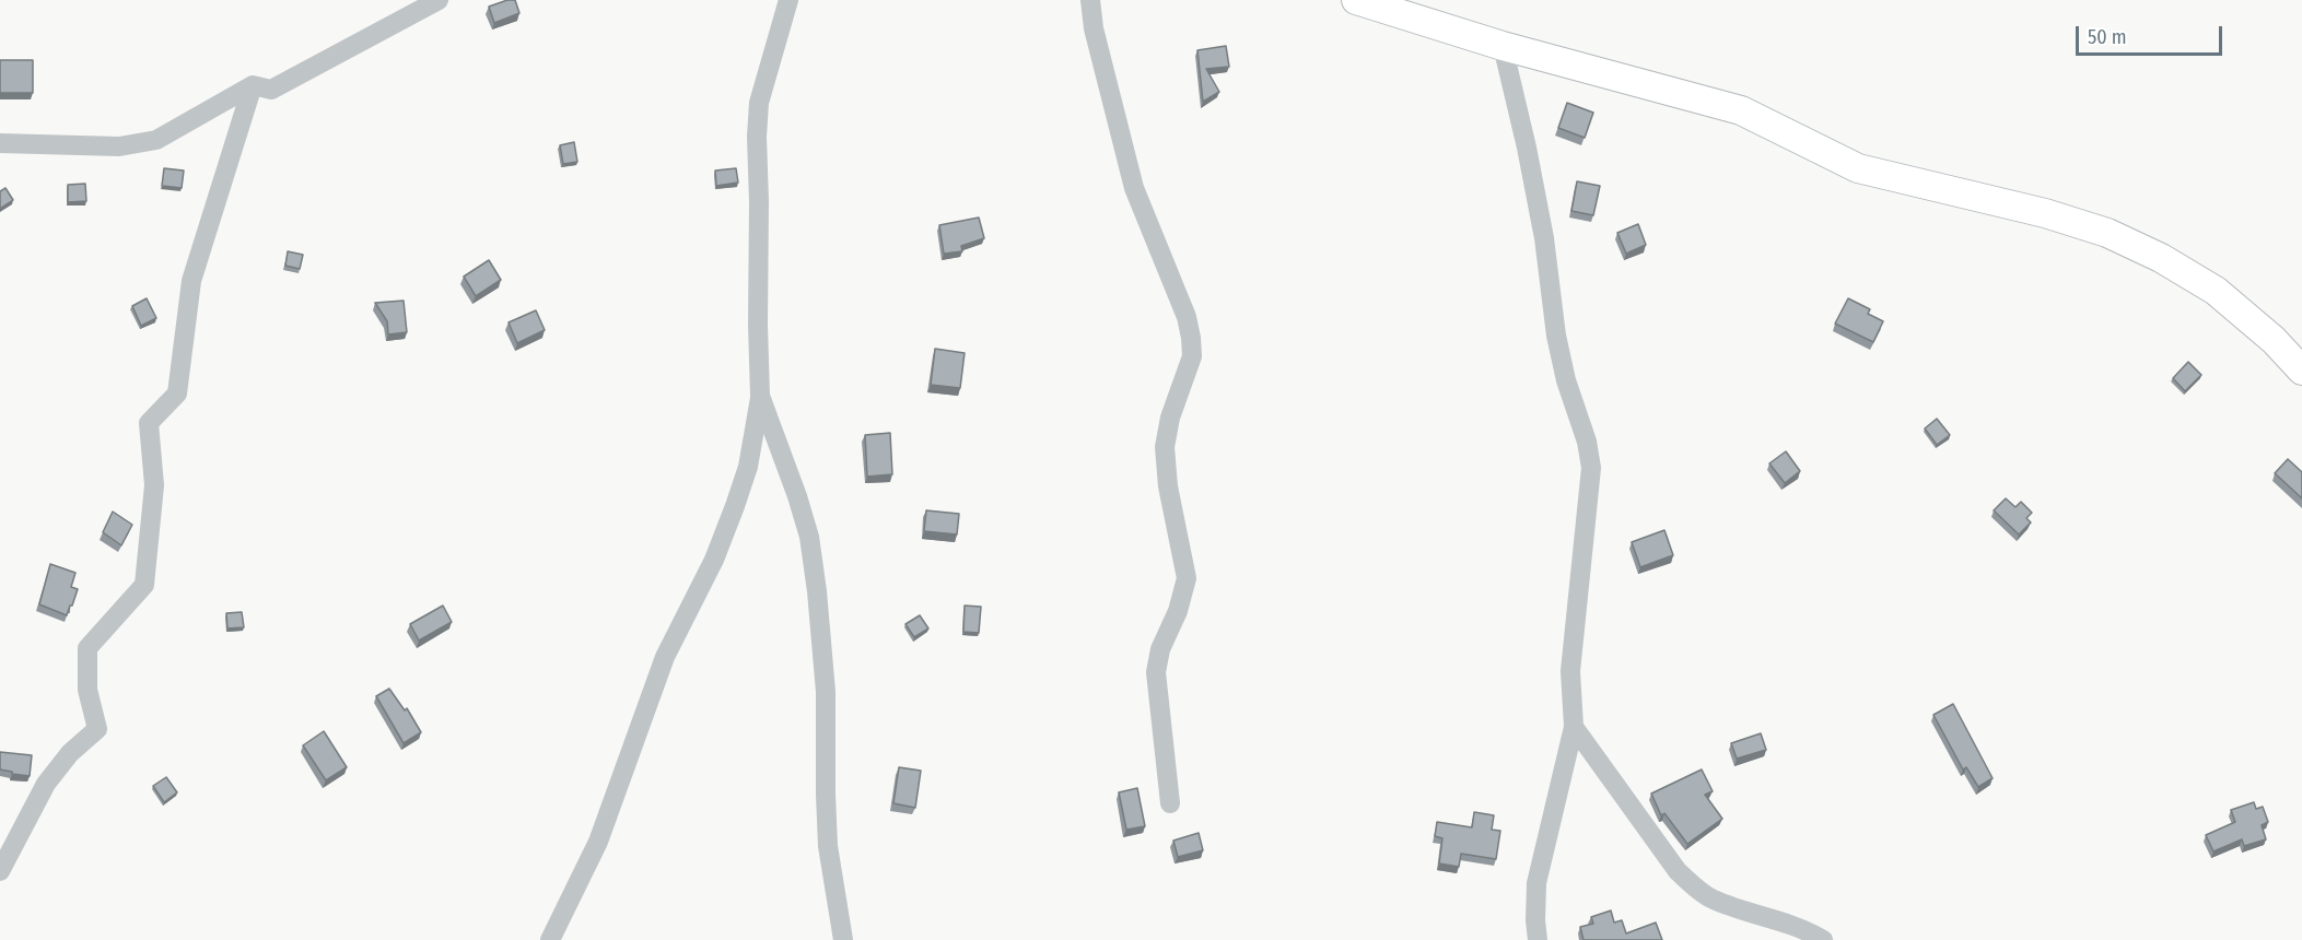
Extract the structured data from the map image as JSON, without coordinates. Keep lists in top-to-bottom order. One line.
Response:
{"scale_bar":"50 m"}
